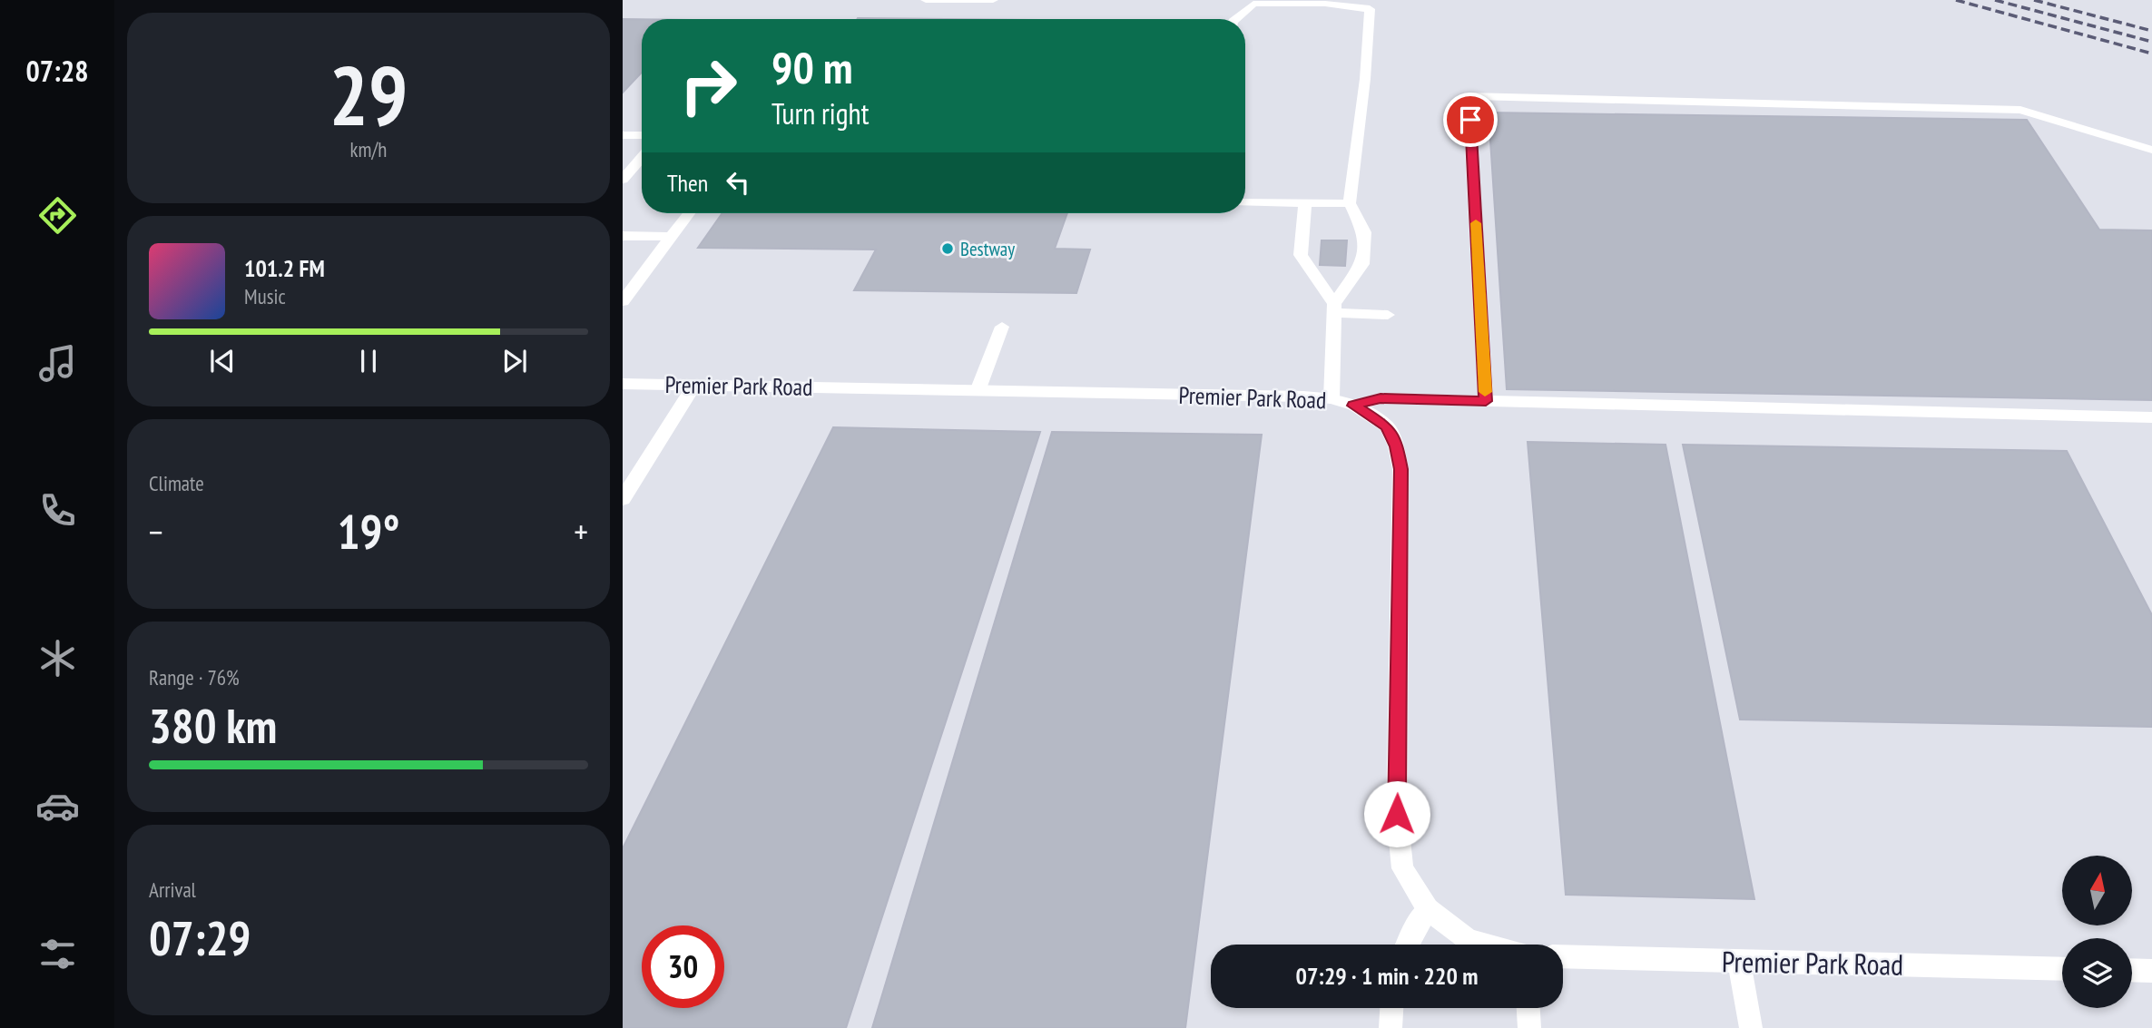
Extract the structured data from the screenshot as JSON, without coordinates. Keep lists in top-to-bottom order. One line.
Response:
{"streets":{"street":["Premier Park Road"]},"places":["Bestway"],"north":"top","page":{"tabs":"07:28","tile":[["29","km/h"],"Climate",["Range · 76%","380 km"],["Arrival","07:29"]],"turn":["90 m","Turn right"],"then":"Then","song":["101.2 FM","Music"],"heat":["−","19°","+"],"limit":"30","trip":"07:29 · 1 min · 220 m"}}
